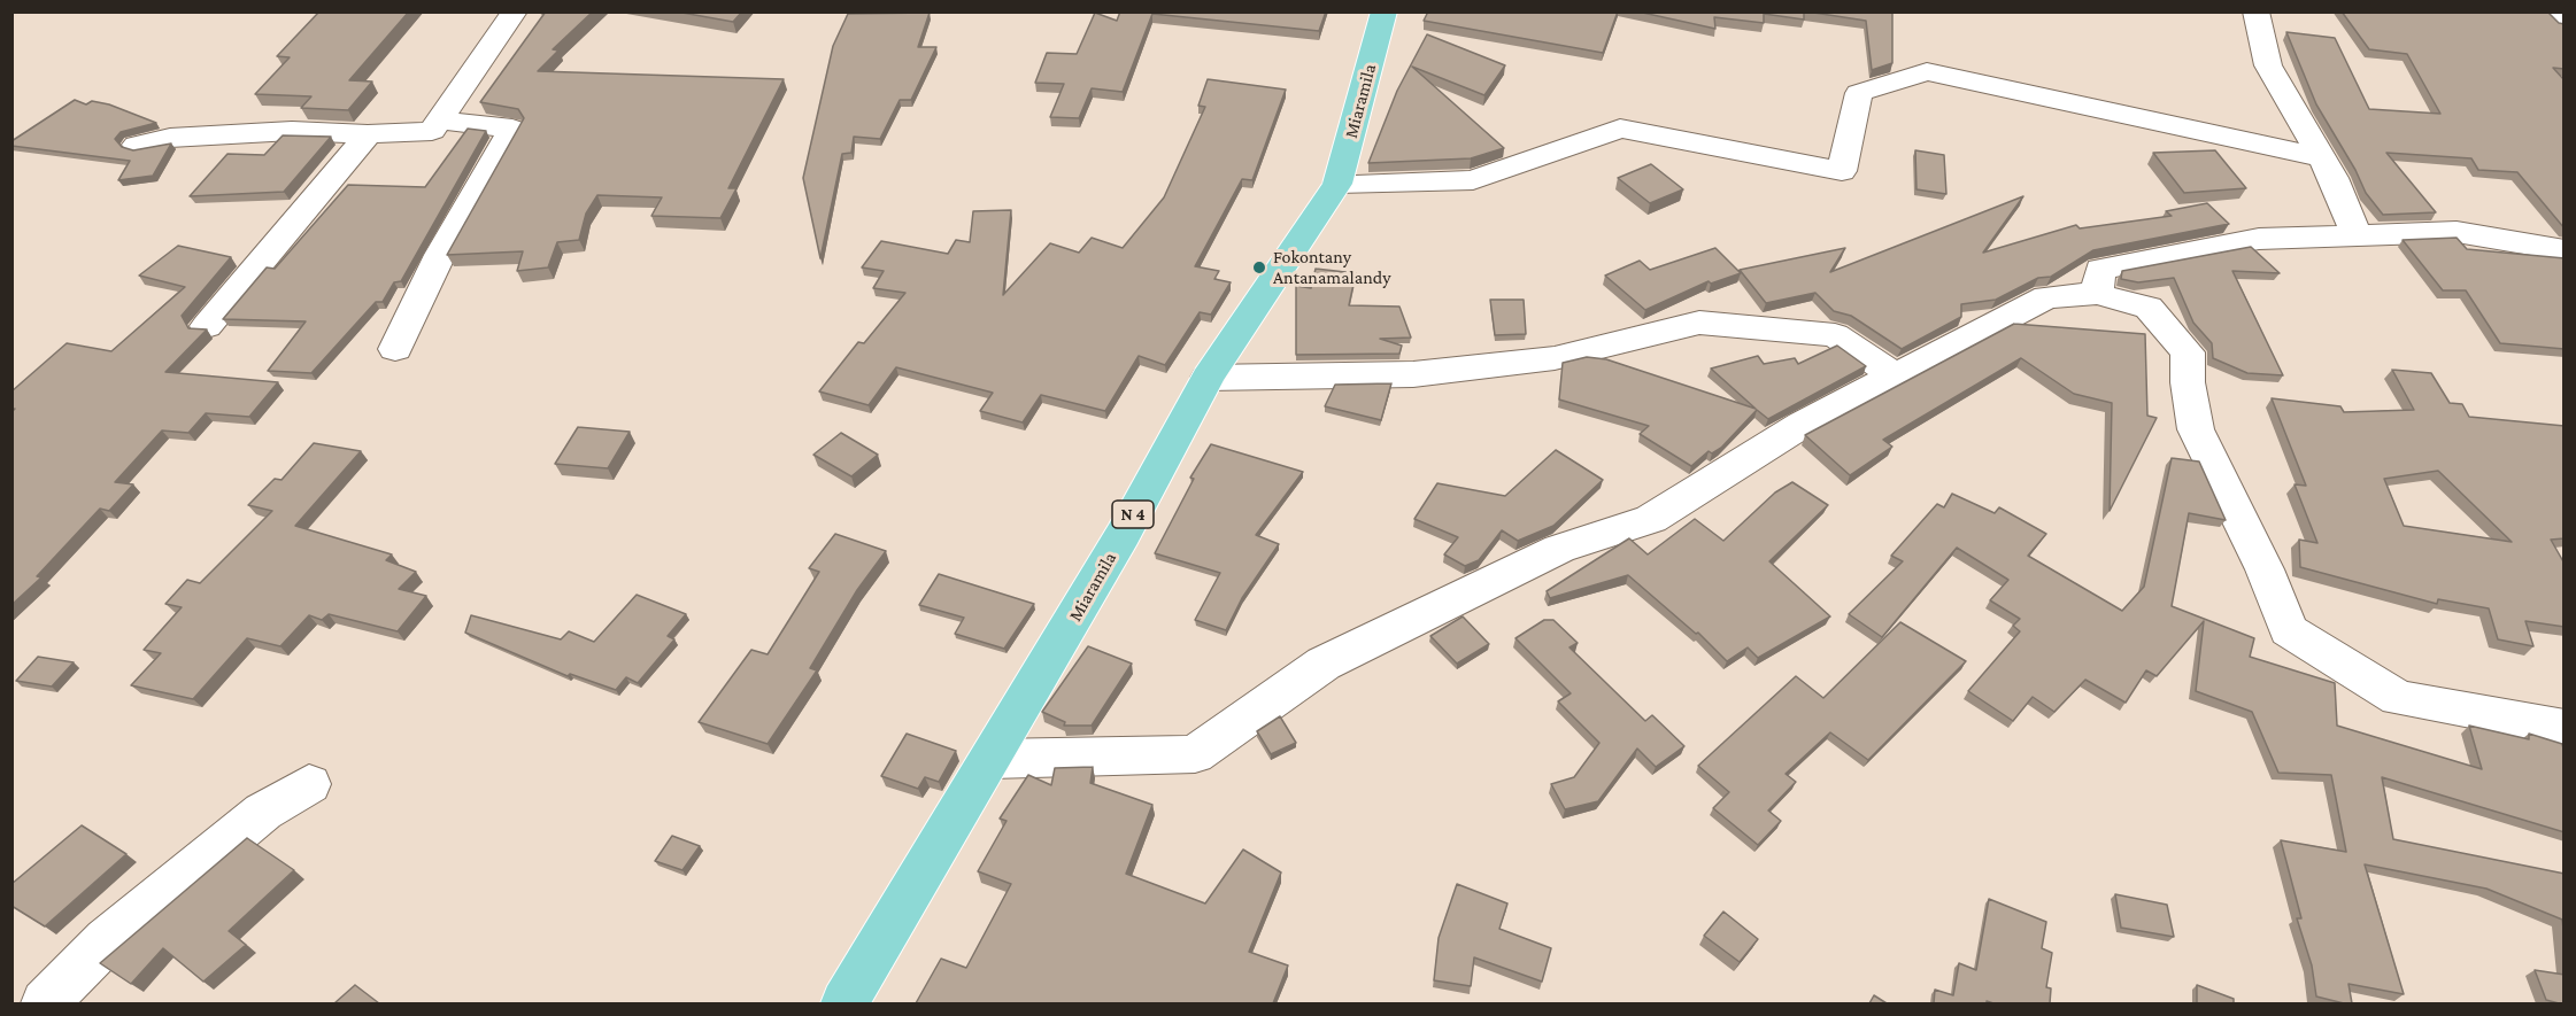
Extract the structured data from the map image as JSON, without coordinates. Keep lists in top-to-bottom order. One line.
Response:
{"streets":{"main road":["Miaramila","N 4"]},"places":["Fokontany Antanamalandy"]}
